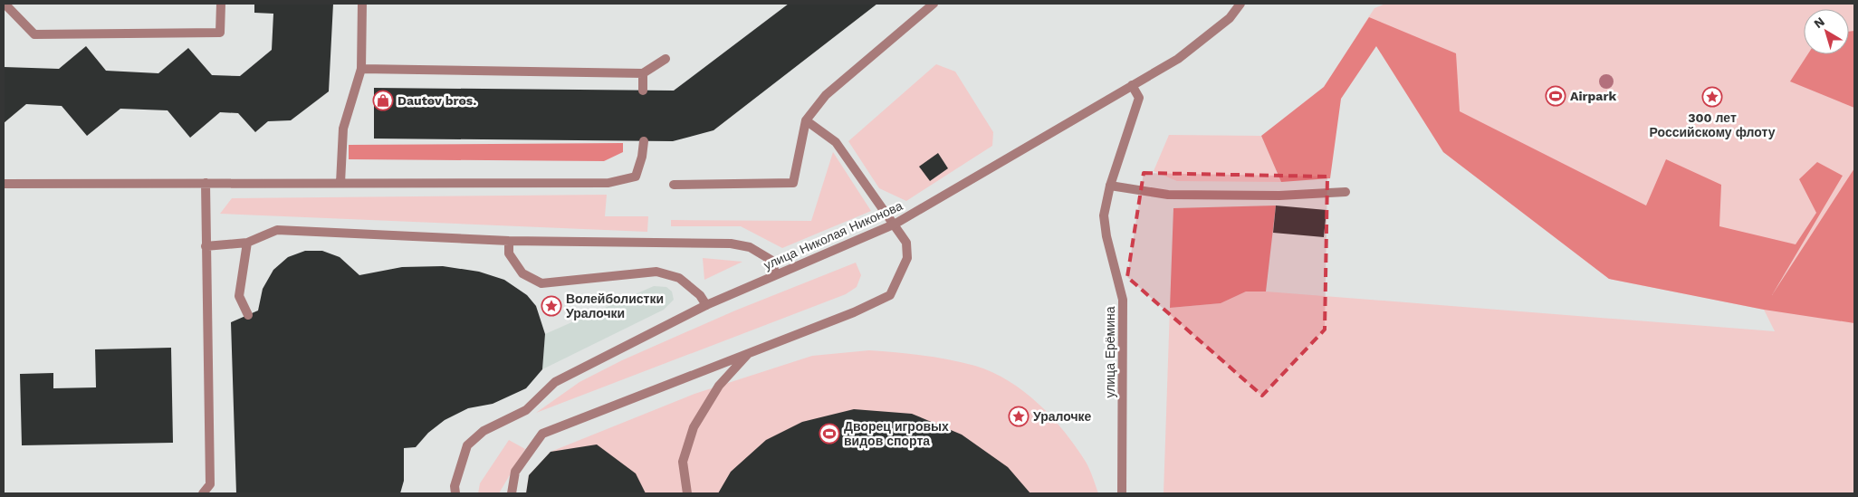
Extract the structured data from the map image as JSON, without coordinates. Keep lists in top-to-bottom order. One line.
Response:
{"streets":{"street":["улица Николая Никонова","улица Ерёмина"]},"crossings":[["улица Николая Никонова","улица Ерёмина"]],"places":{"sports":["Airpark","Дворец игровых видов спорта"],"place":["300 лет Российскому флоту","Волейболистки Уралочки","Уралочке"],"shop":["Dautov bros."]},"north":"top left"}
